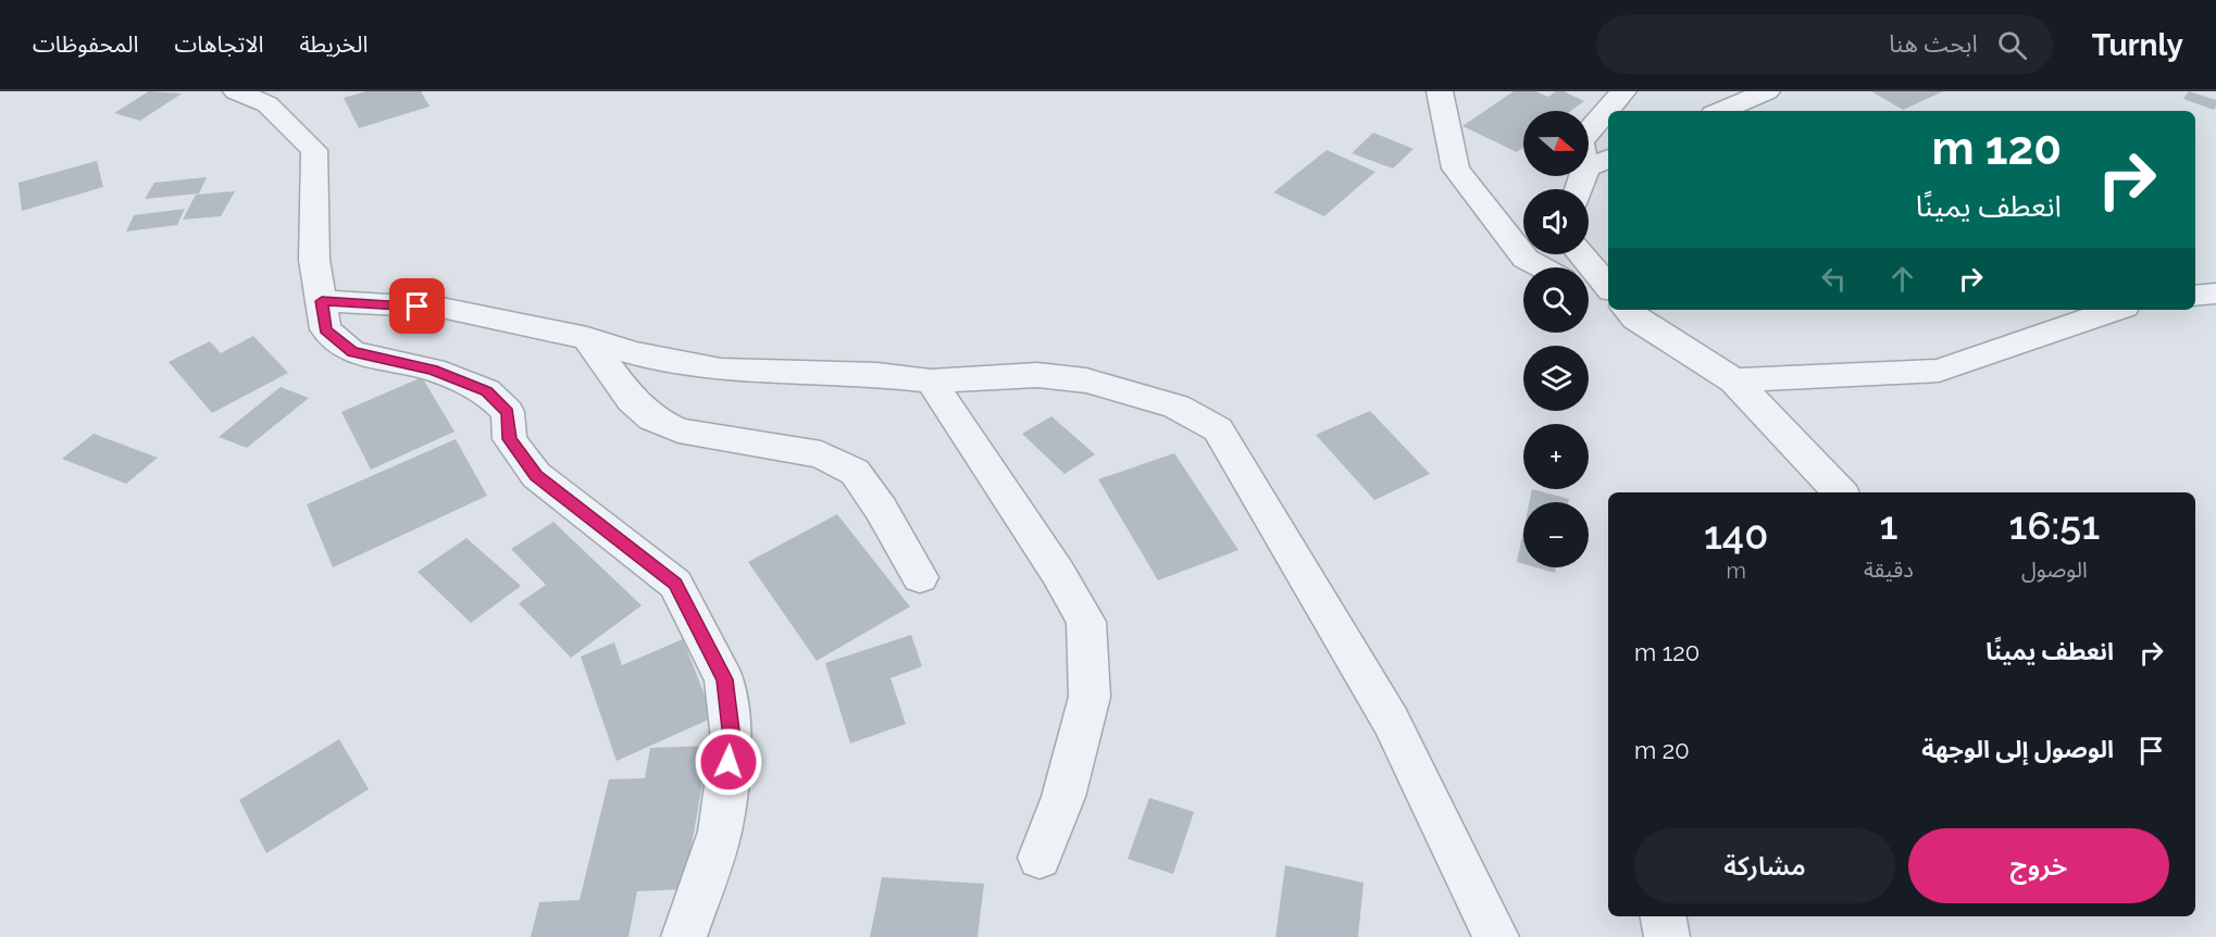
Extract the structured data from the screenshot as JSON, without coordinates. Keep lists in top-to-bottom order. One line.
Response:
{"north":"right","page":{"header":"Turnly","search":"ابحث هنا","nav":["الخريطة","الاتجاهات","المحفوظات"],"map_buttons":["+","−"],"turn":["120 m","انعطف يمينًا"],"eta":["16:51","الوصول","1","دقيقة","140","m"],"list":[{"name":"انعطف يمينًا","value":"120 m"},{"name":"الوصول إلى الوجهة","value":"20 m"}],"buttons":["خروج","مشاركة"]}}
